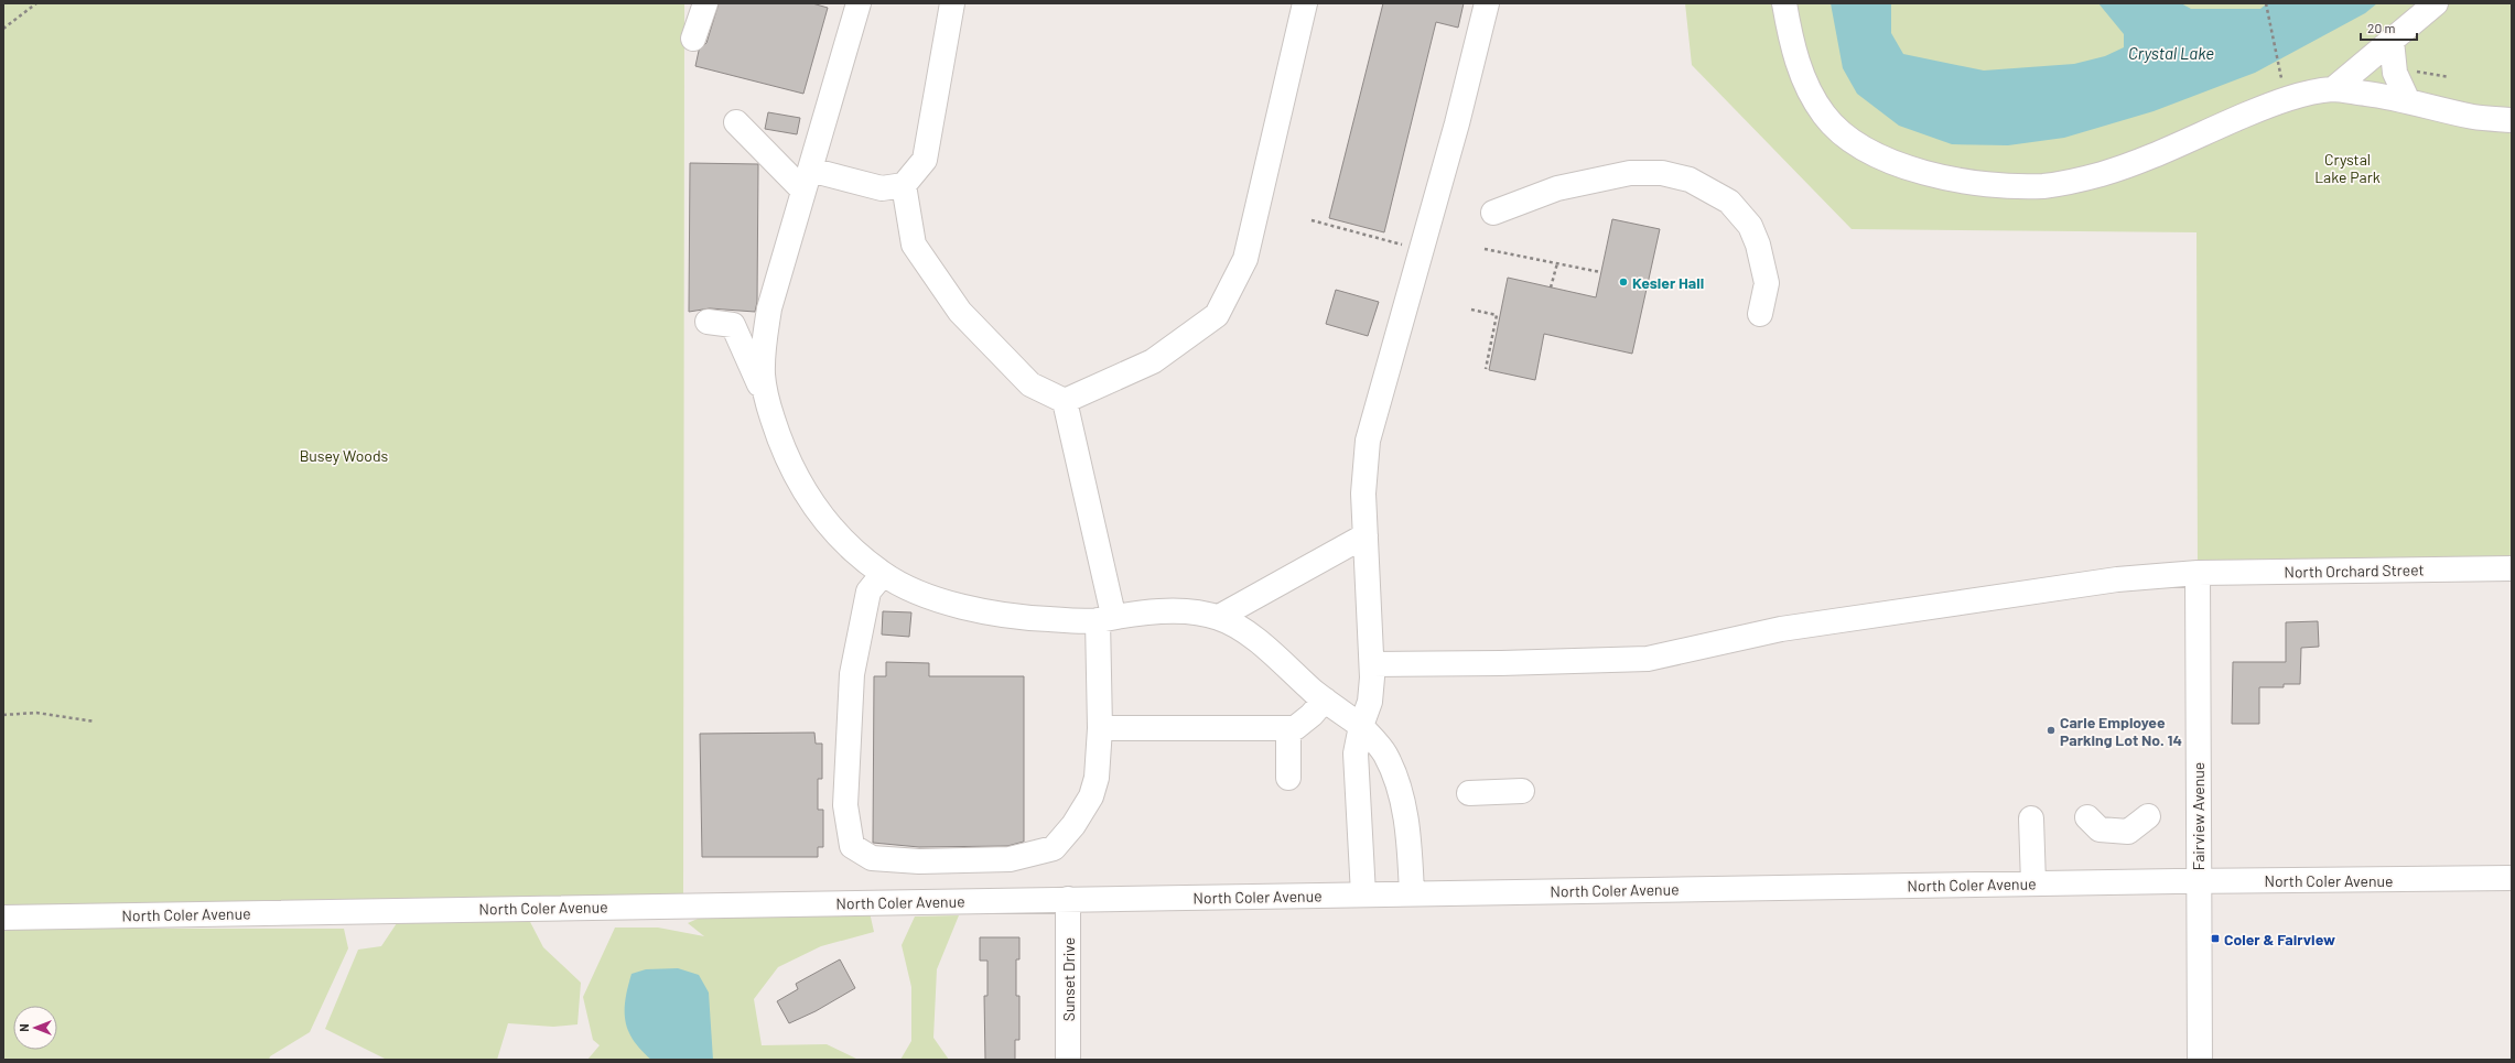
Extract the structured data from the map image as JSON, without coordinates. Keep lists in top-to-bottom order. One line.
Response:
{"streets":{"street":["North Orchard Street","Fairview Avenue","North Coler Avenue","Sunset Drive"]},"crossings":[["North Orchard Street","Fairview Avenue"],["Fairview Avenue","North Coler Avenue"],["North Coler Avenue","Sunset Drive"]],"water":["Crystal Lake"],"parks":["Crystal Lake Park","Busey Woods"],"places":{"other":["Kesler Hall","Carle Employee Parking Lot No. 14"],"transit":["Coler & Fairview"]},"scale_bar":"20 m","north":"left"}
